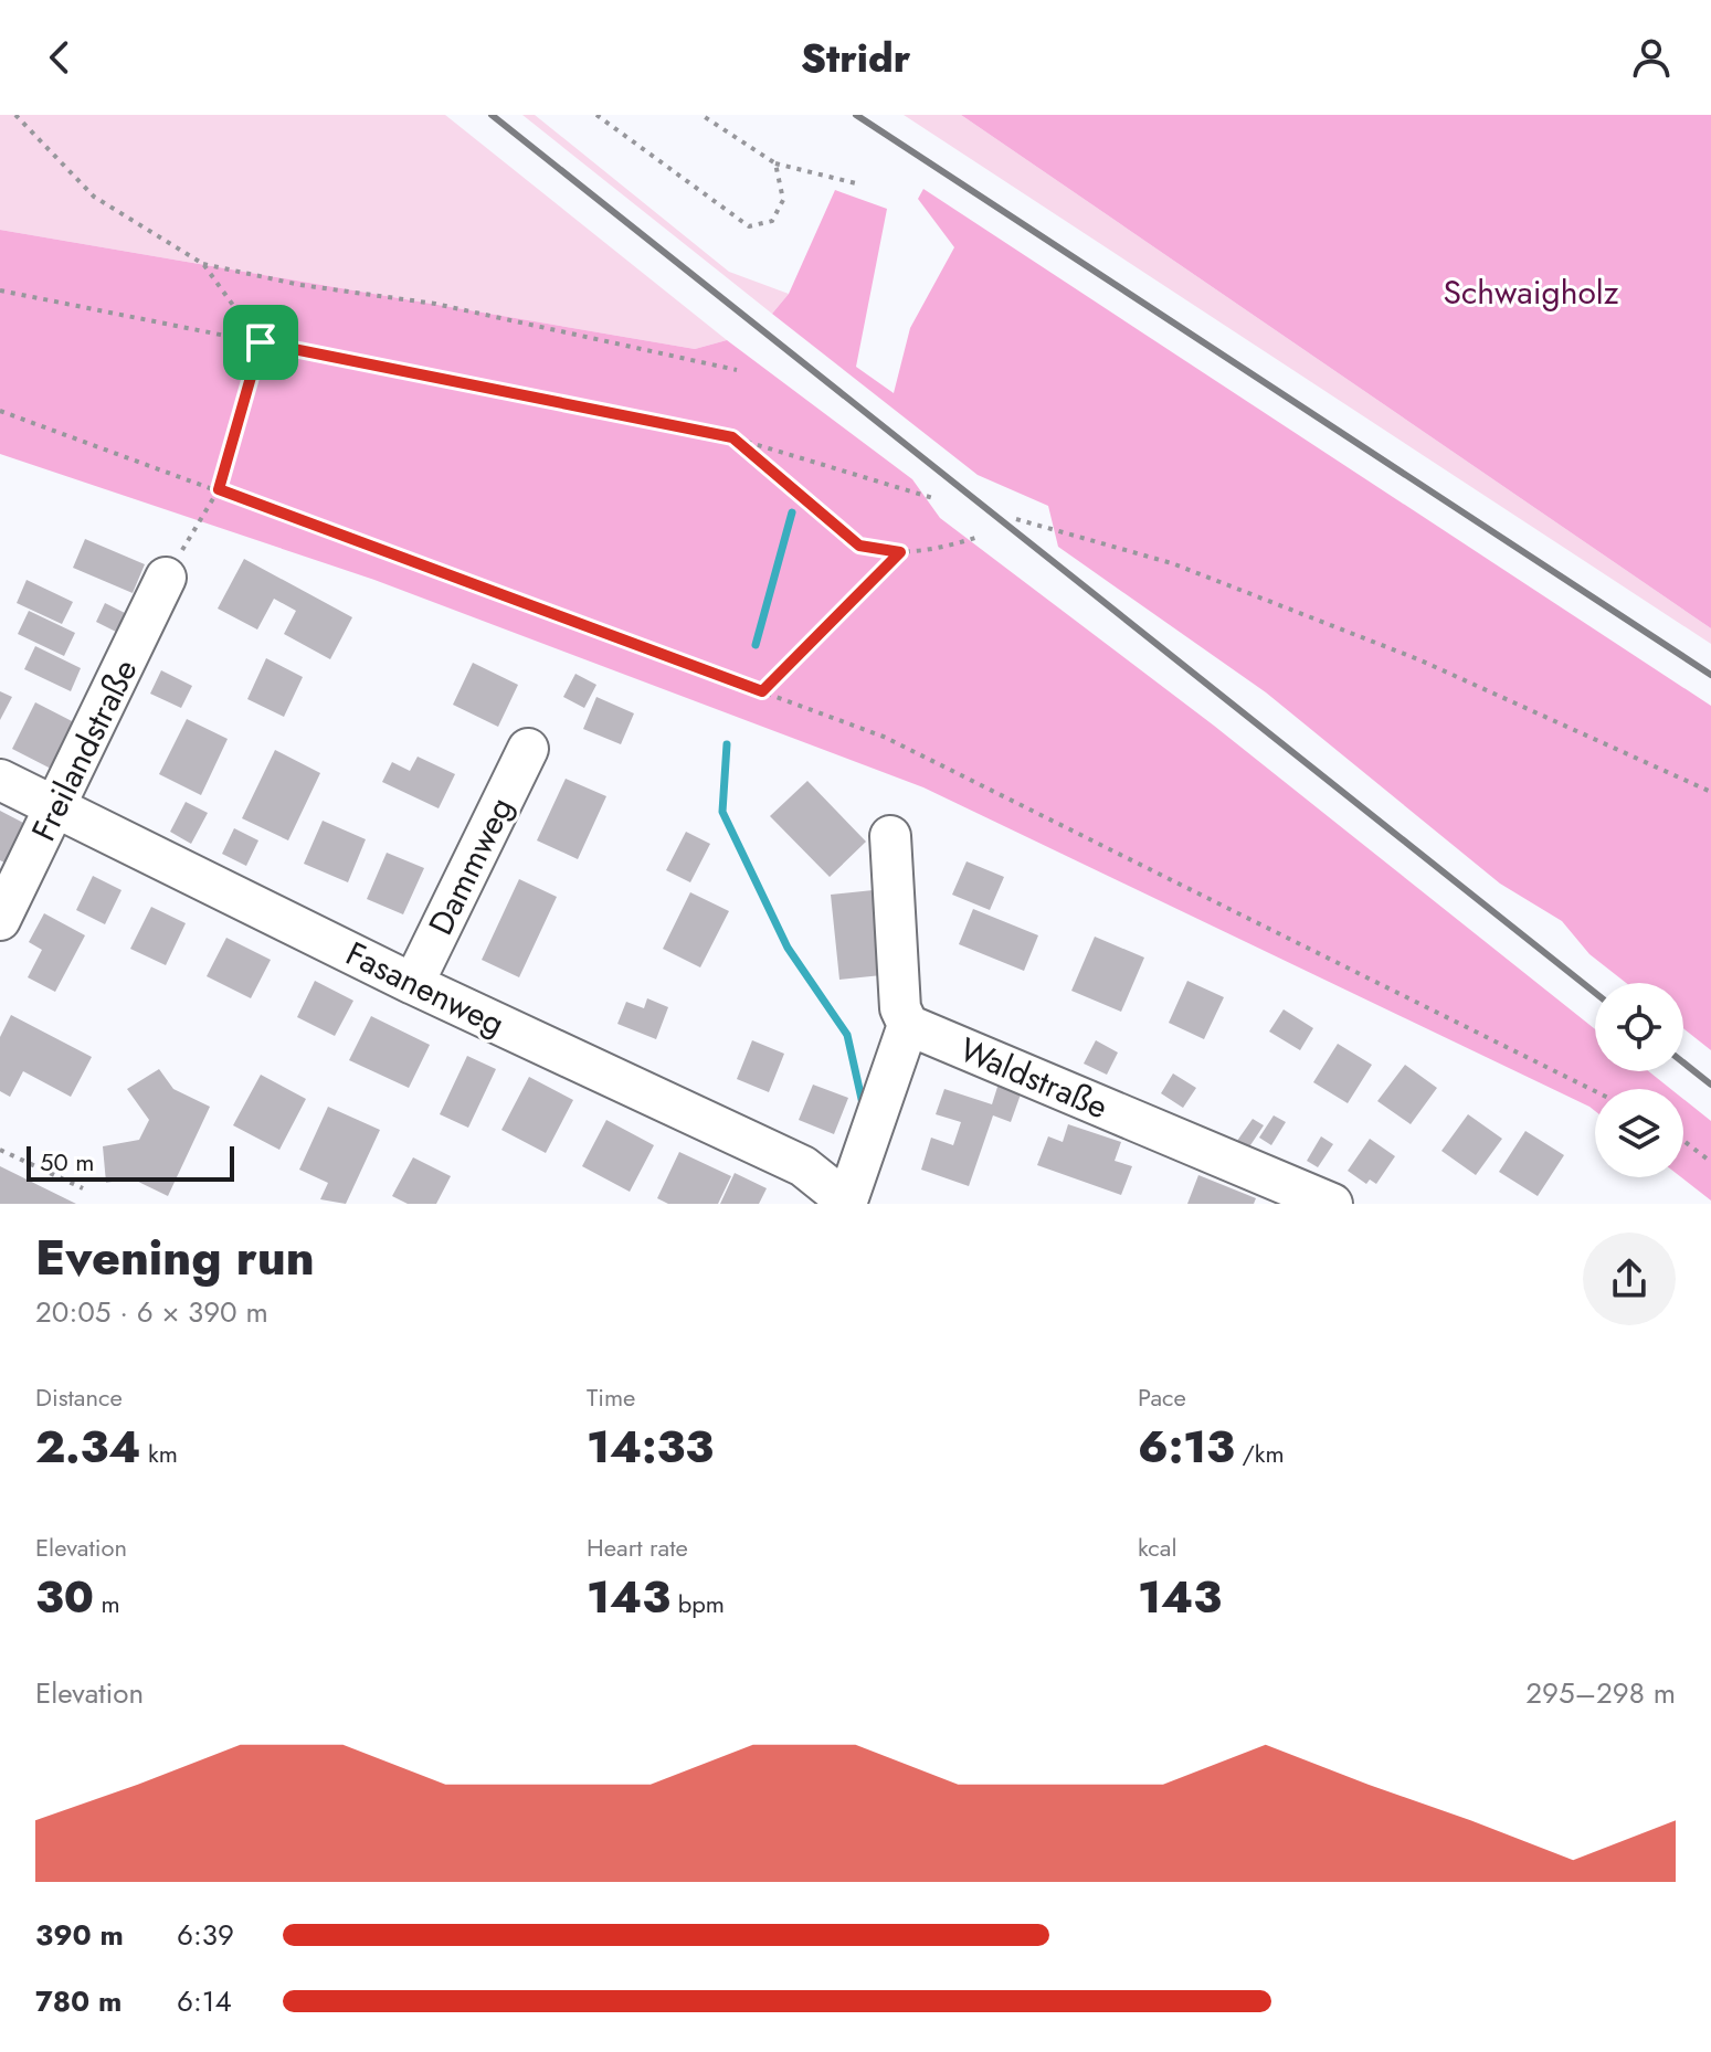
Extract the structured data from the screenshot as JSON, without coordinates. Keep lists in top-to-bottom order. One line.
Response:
{"streets":{"street":["Freilandstraße","Dammweg","Fasanenweg","Waldstraße"]},"crossings":[["Freilandstraße","Fasanenweg"],["Dammweg","Fasanenweg"]],"parks":["Schwaigholz"],"scale_bar":"50 m","page":{"header":"Stridr","scale":"50 m","heading":["Evening run","20:05 · 6 × 390 m"],"stats":[["Distance","2.34 km"],["Time","14:33"],["Pace","6:13 /km"],["Elevation","30 m"],["Heart rate","143 bpm"],["kcal","143"]],"chart":["Elevation","295–298 m"],"list":[{"name":"390 m","note":"6:39"},{"name":"780 m","note":"6:14"}]}}
